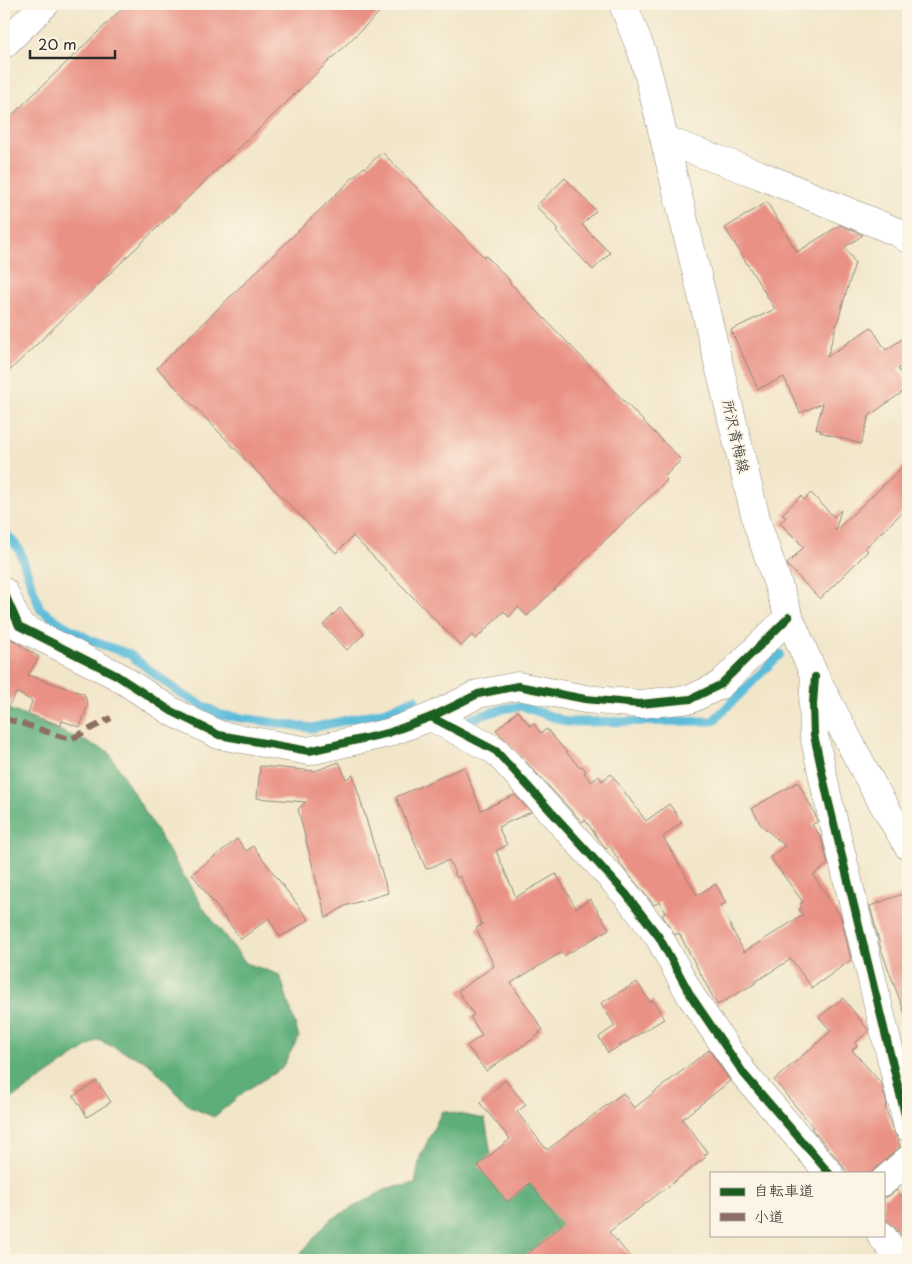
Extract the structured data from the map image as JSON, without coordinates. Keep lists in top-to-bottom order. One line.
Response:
{"streets":{"street":["所沢青梅線"]},"legend":["自転車道","小道"],"scale_bar":"20 m"}
